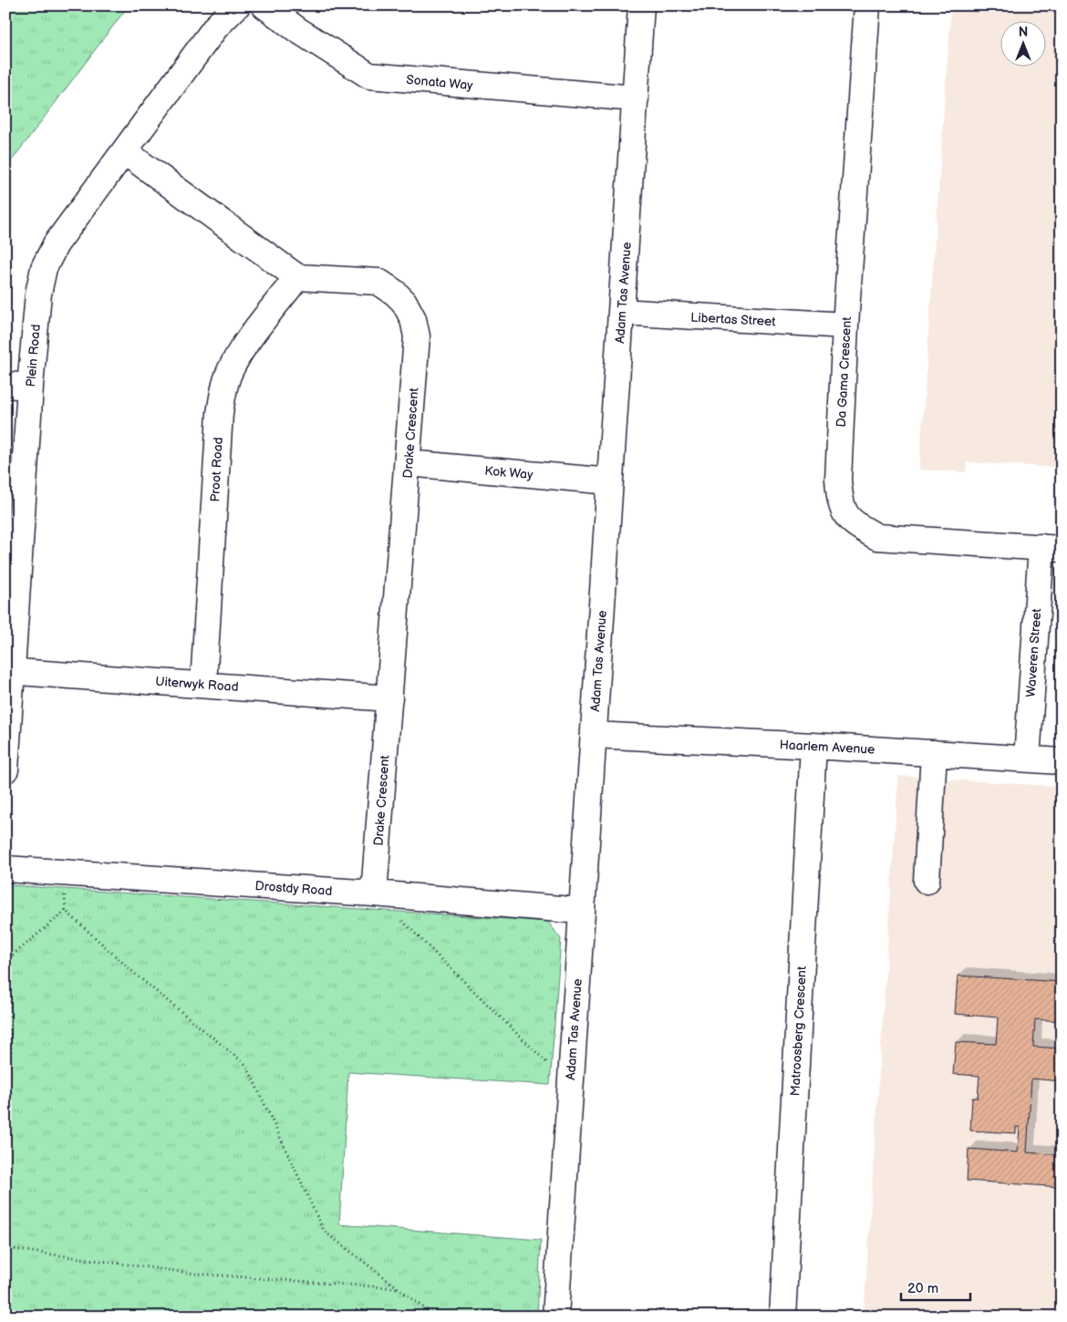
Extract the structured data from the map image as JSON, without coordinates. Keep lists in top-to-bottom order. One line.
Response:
{"streets":{"street":["Sonata Way","Adam Tas Avenue","Libertas Street","Plein Road","Da Gama Crescent","Drake Crescent","Proot Road","Kok Way","Waveren Street","Uiterwyk Road","Haarlem Avenue","Drostdy Road","Matroosberg Crescent"]},"crossings":[["Sonata Way","Adam Tas Avenue"],["Adam Tas Avenue","Libertas Street"],["Adam Tas Avenue","Kok Way"],["Adam Tas Avenue","Haarlem Avenue"],["Adam Tas Avenue","Drostdy Road"],["Libertas Street","Da Gama Crescent"],["Plein Road","Uiterwyk Road"],["Da Gama Crescent","Waveren Street"],["Drake Crescent","Proot Road"],["Drake Crescent","Kok Way"],["Drake Crescent","Uiterwyk Road"],["Drake Crescent","Drostdy Road"],["Proot Road","Uiterwyk Road"],["Waveren Street","Haarlem Avenue"],["Haarlem Avenue","Matroosberg Crescent"]],"scale_bar":"20 m","north":"top"}
